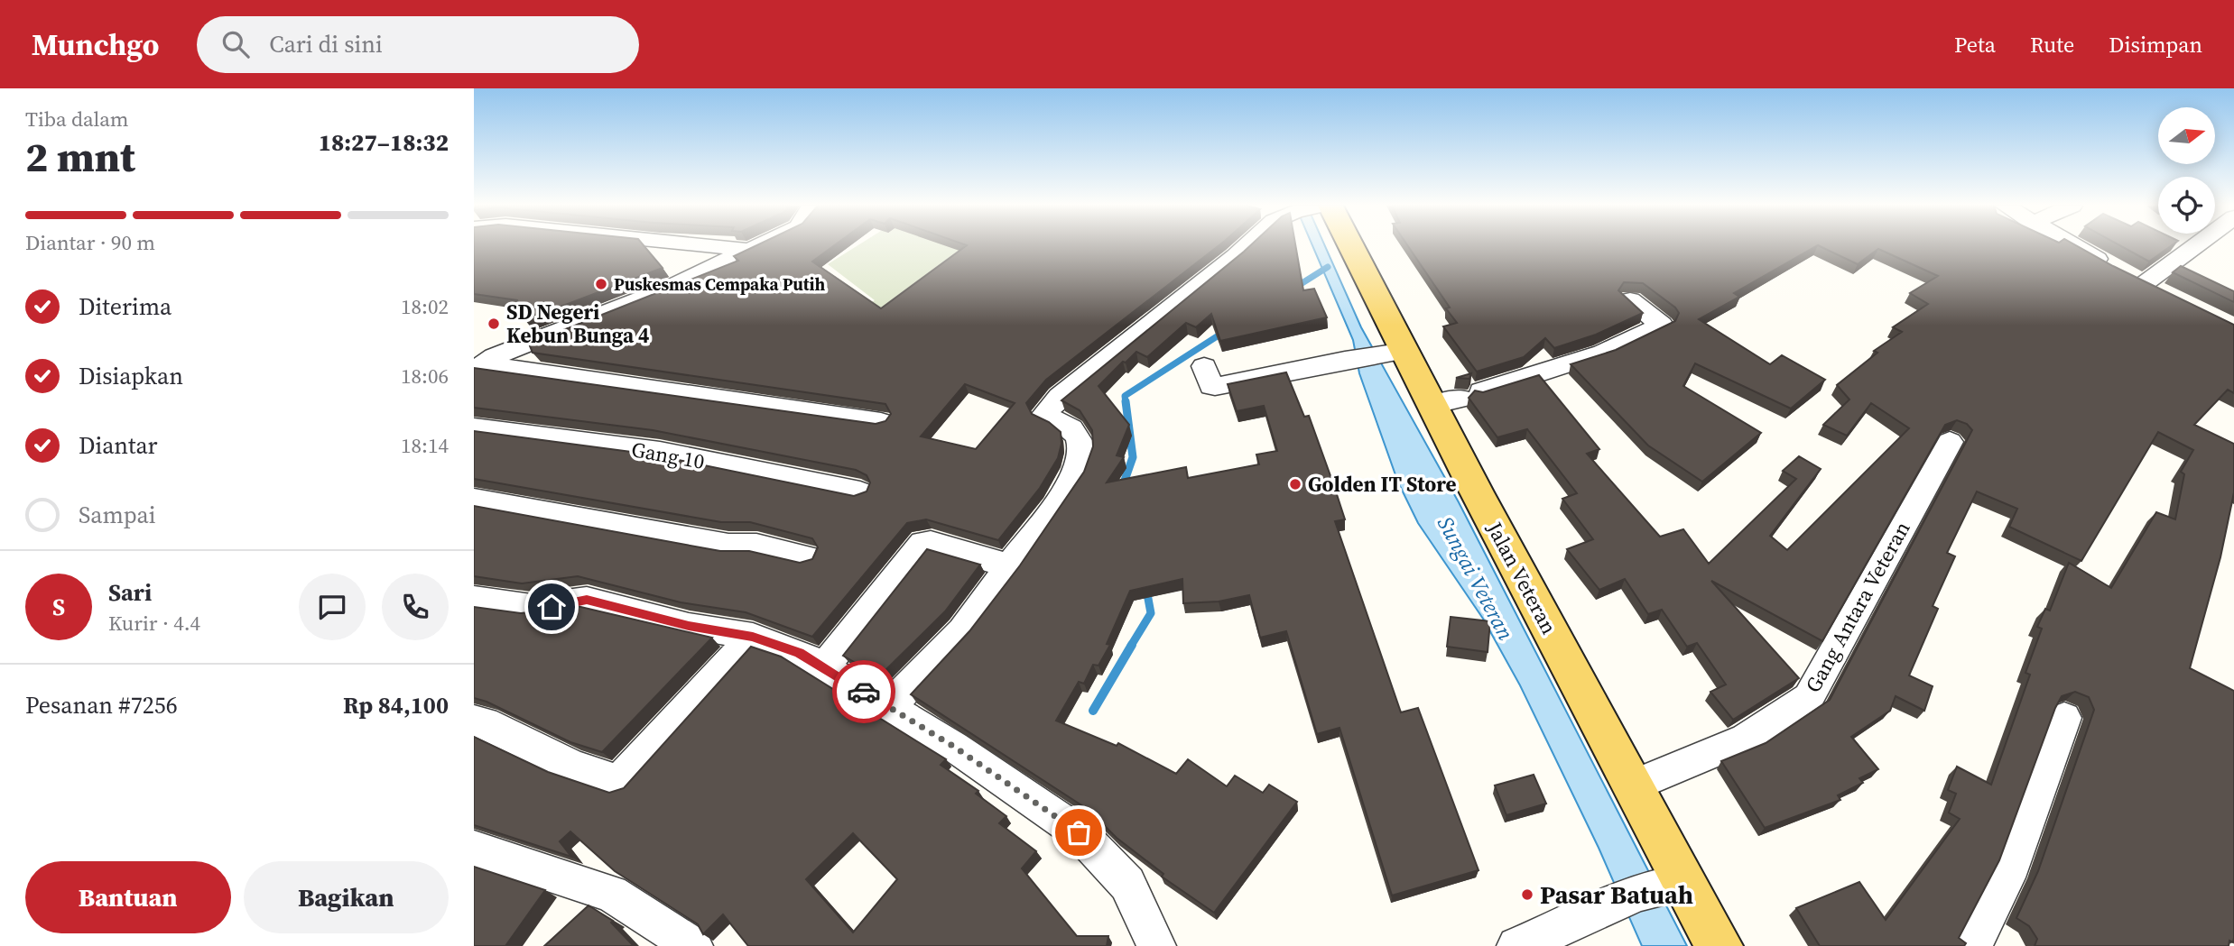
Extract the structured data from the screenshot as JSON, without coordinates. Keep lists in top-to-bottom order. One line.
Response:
{"streets":{"main road":["Jalan Veteran"],"street":["Gang 10","Gang Antara Veteran"]},"crossings":[["Jalan Veteran","Gang Antara Veteran"]],"water":["Sungai Veteran"],"places":["Puskesmas Cempaka Putih","SD Negeri Kebun Bunga 4","Golden IT Store","Pasar Batuah"],"north":"right","page":{"header":"Munchgo","search":"Cari di sini","nav":["Peta","Rute","Disimpan"],"heading":["2 mnt","Tiba dalam","18:27–18:32"],"panel":["Sari","Kurir · 4.4","Pesanan #7256","Rp 84,100"],"bar":"Diantar · 90 m","list":[["Diterima","18:02"],["Disiapkan","18:06"],["Diantar","18:14"],"Sampai"],"round":"S","buttons":["Bantuan","Bagikan"]}}
